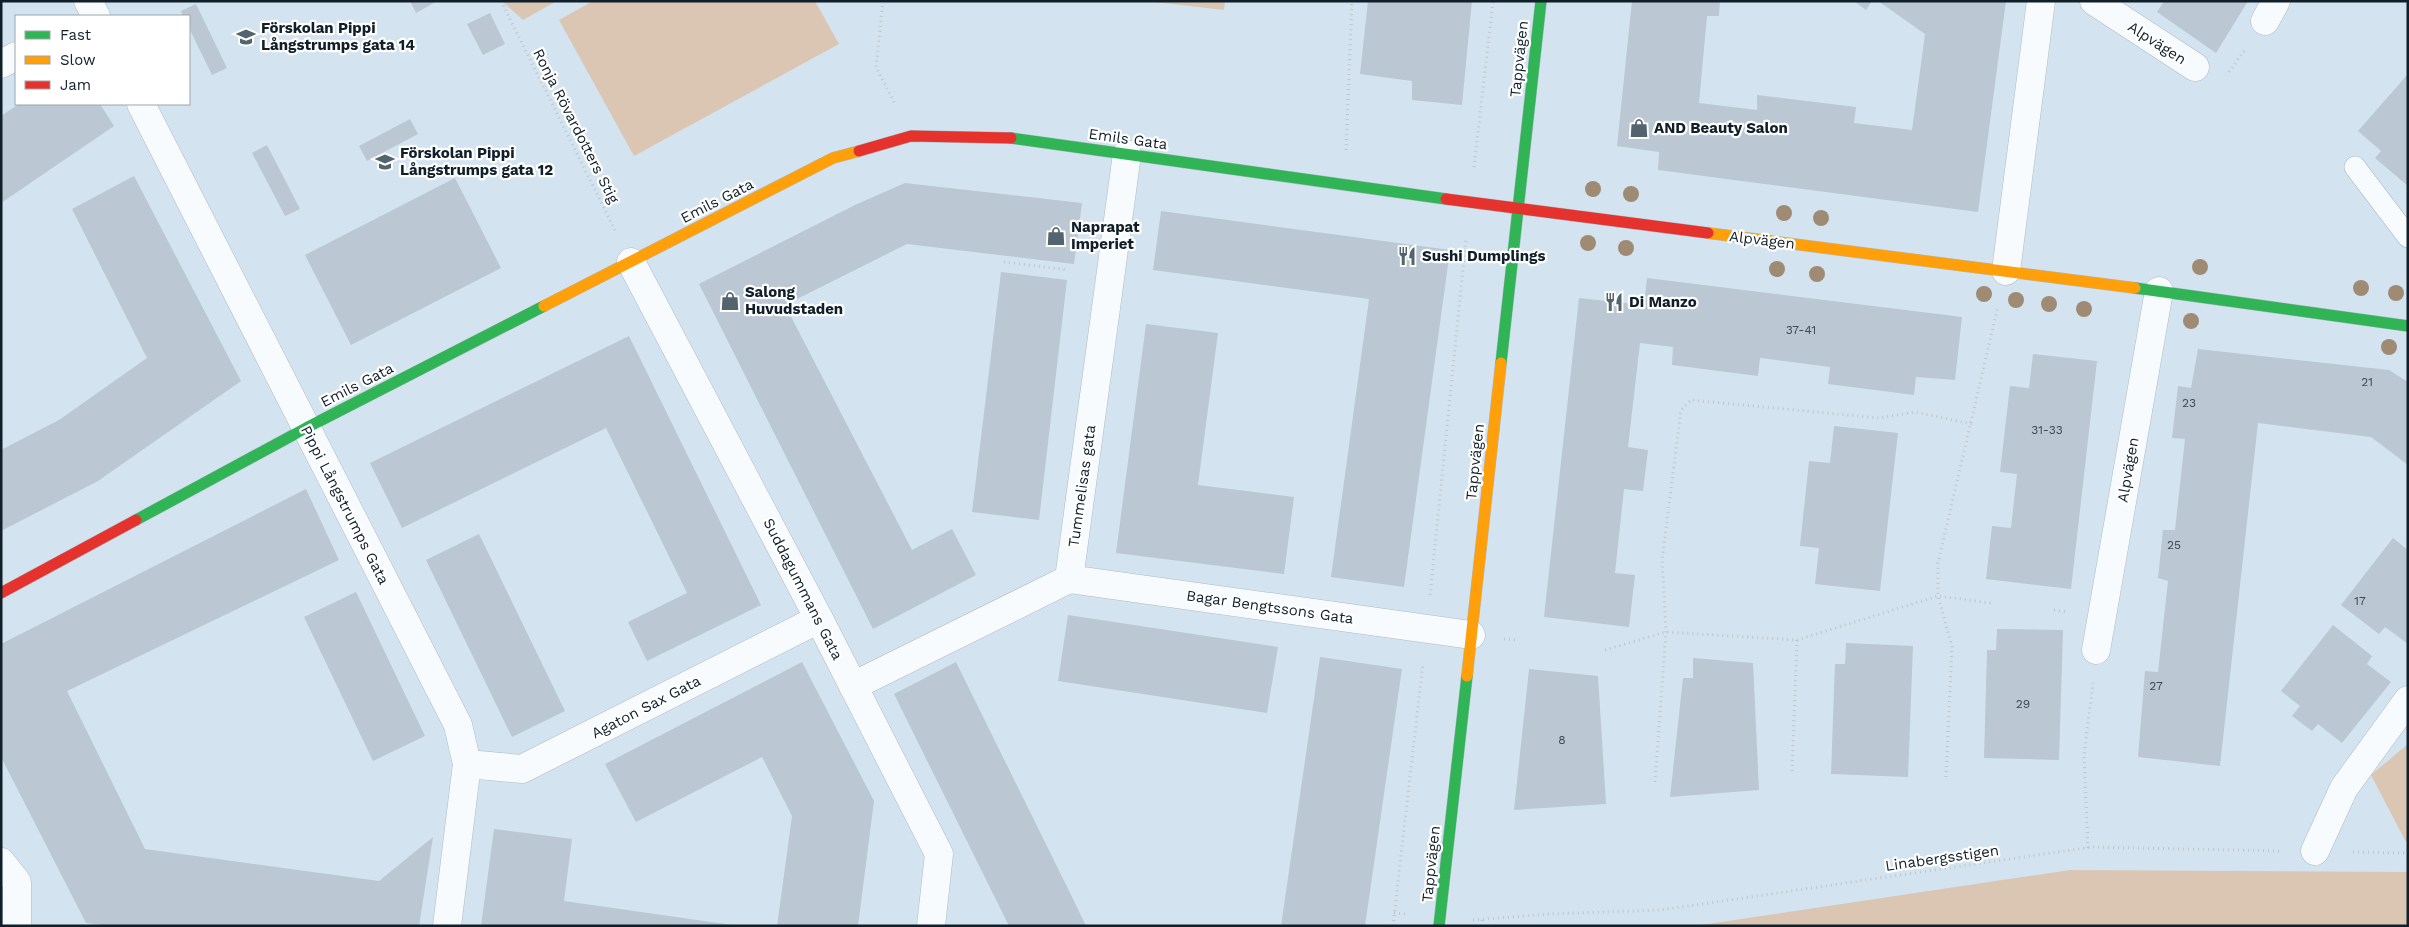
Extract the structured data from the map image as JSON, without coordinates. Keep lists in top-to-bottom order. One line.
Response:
{"streets":{"street":["Alpvägen","Tappvägen","Emils Gata","Tummelisas gata","Pippi Långstrumps Gata","Suddagummans Gata","Bagar Bengtssons Gata","Agaton Sax Gata"],"path":["Ronja Rövardotters Stig","Linabergsstigen"]},"crossings":[["Alpvägen","Tappvägen"],["Alpvägen","Emils Gata"],["Tappvägen","Emils Gata"],["Tappvägen","Bagar Bengtssons Gata"],["Ronja Rövardotters Stig","Emils Gata"],["Ronja Rövardotters Stig","Suddagummans Gata"],["Emils Gata","Tummelisas gata"],["Emils Gata","Pippi Långstrumps Gata"],["Emils Gata","Suddagummans Gata"],["Tummelisas gata","Bagar Bengtssons Gata"],["Pippi Långstrumps Gata","Agaton Sax Gata"],["Suddagummans Gata","Agaton Sax Gata"]],"places":{"school or university":["Förskolan Pippi Långstrumps gata 14","Förskolan Pippi Långstrumps gata 12"],"shop":["AND Beauty Salon","Naprapat Imperiet","Salong Huvudstaden"],"restaurant":["Sushi Dumplings","Di Manzo"]},"house_numbers":["37-41","21","23","31-33","25","17","27","29","8"],"legend":["Fast","Slow","Jam"]}
